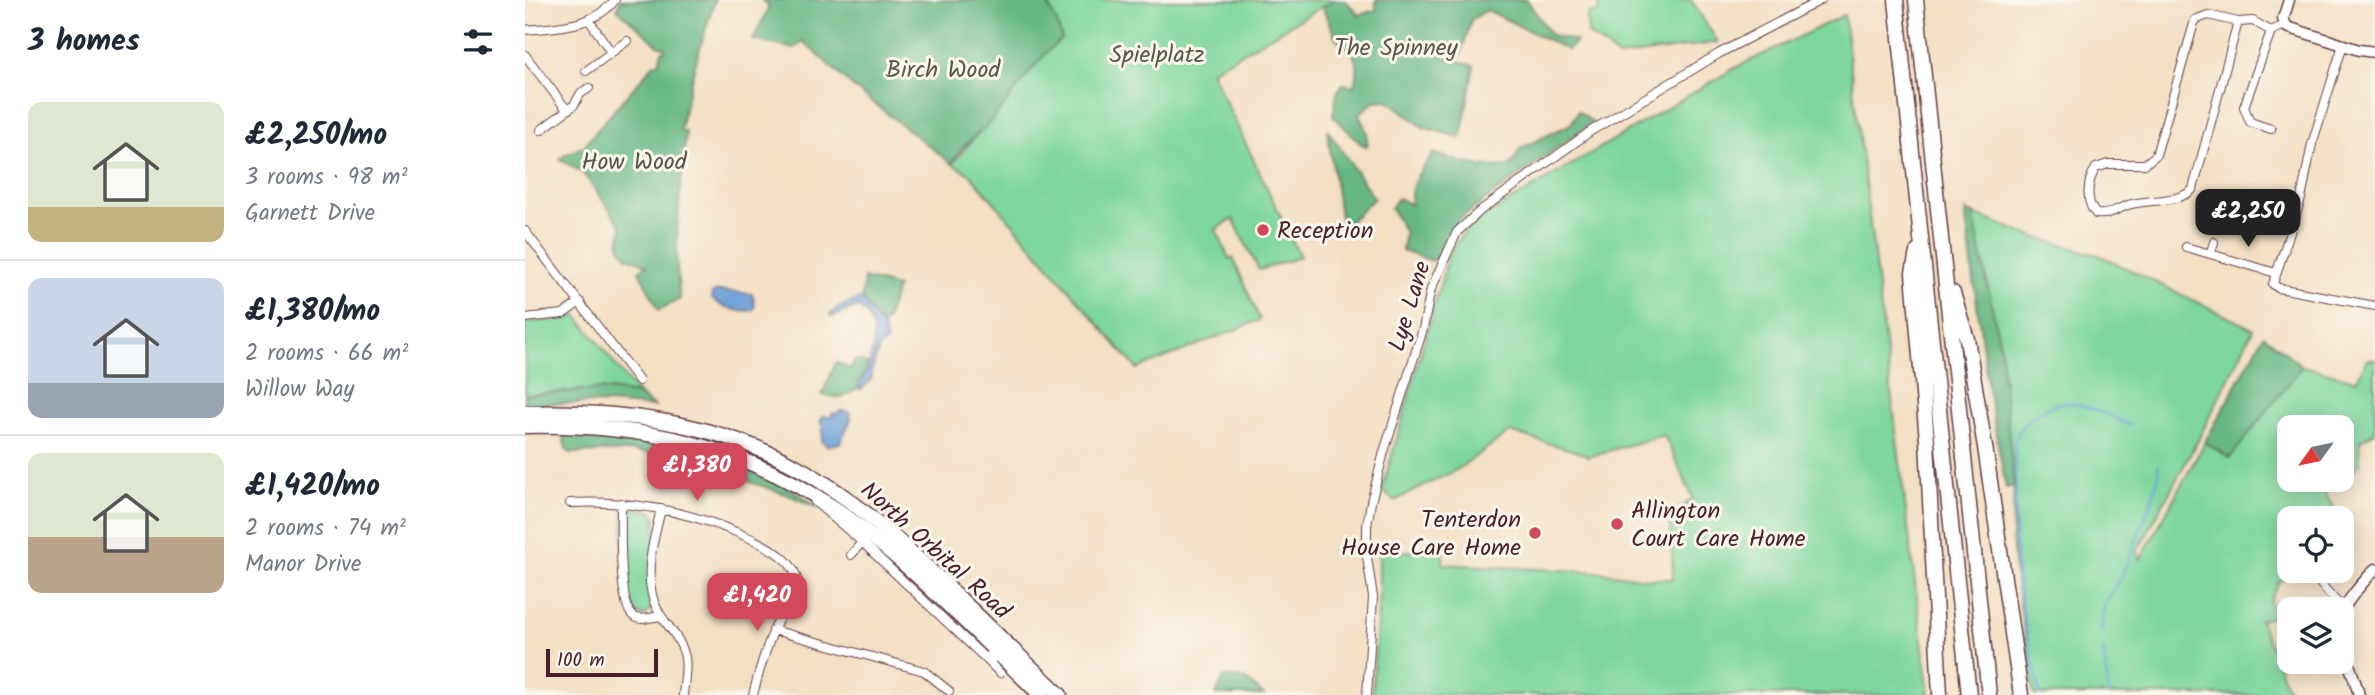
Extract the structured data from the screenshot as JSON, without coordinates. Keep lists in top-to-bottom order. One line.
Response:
{"streets":{"highway":["North Orbital Road"],"street":["Lye Lane"]},"parks":["The Spinney","Spielplatz","Birch Wood","How Wood"],"places":["Reception","Allington Court Care Home","Tenterdon House Care Home"],"scale_bar":"100 m","north":"bottom left","page":{"heading":"3 homes","list":[{"name":"£2,250/mo","note":"3 rooms · 98 m² · Garnett Drive"},{"name":"£1,380/mo","note":"2 rooms · 66 m² · Willow Way"},{"name":"£1,420/mo","note":"2 rooms · 74 m² · Manor Drive"}],"price":["£2,250","£1,380","£1,420"],"scale":"100 m"}}
